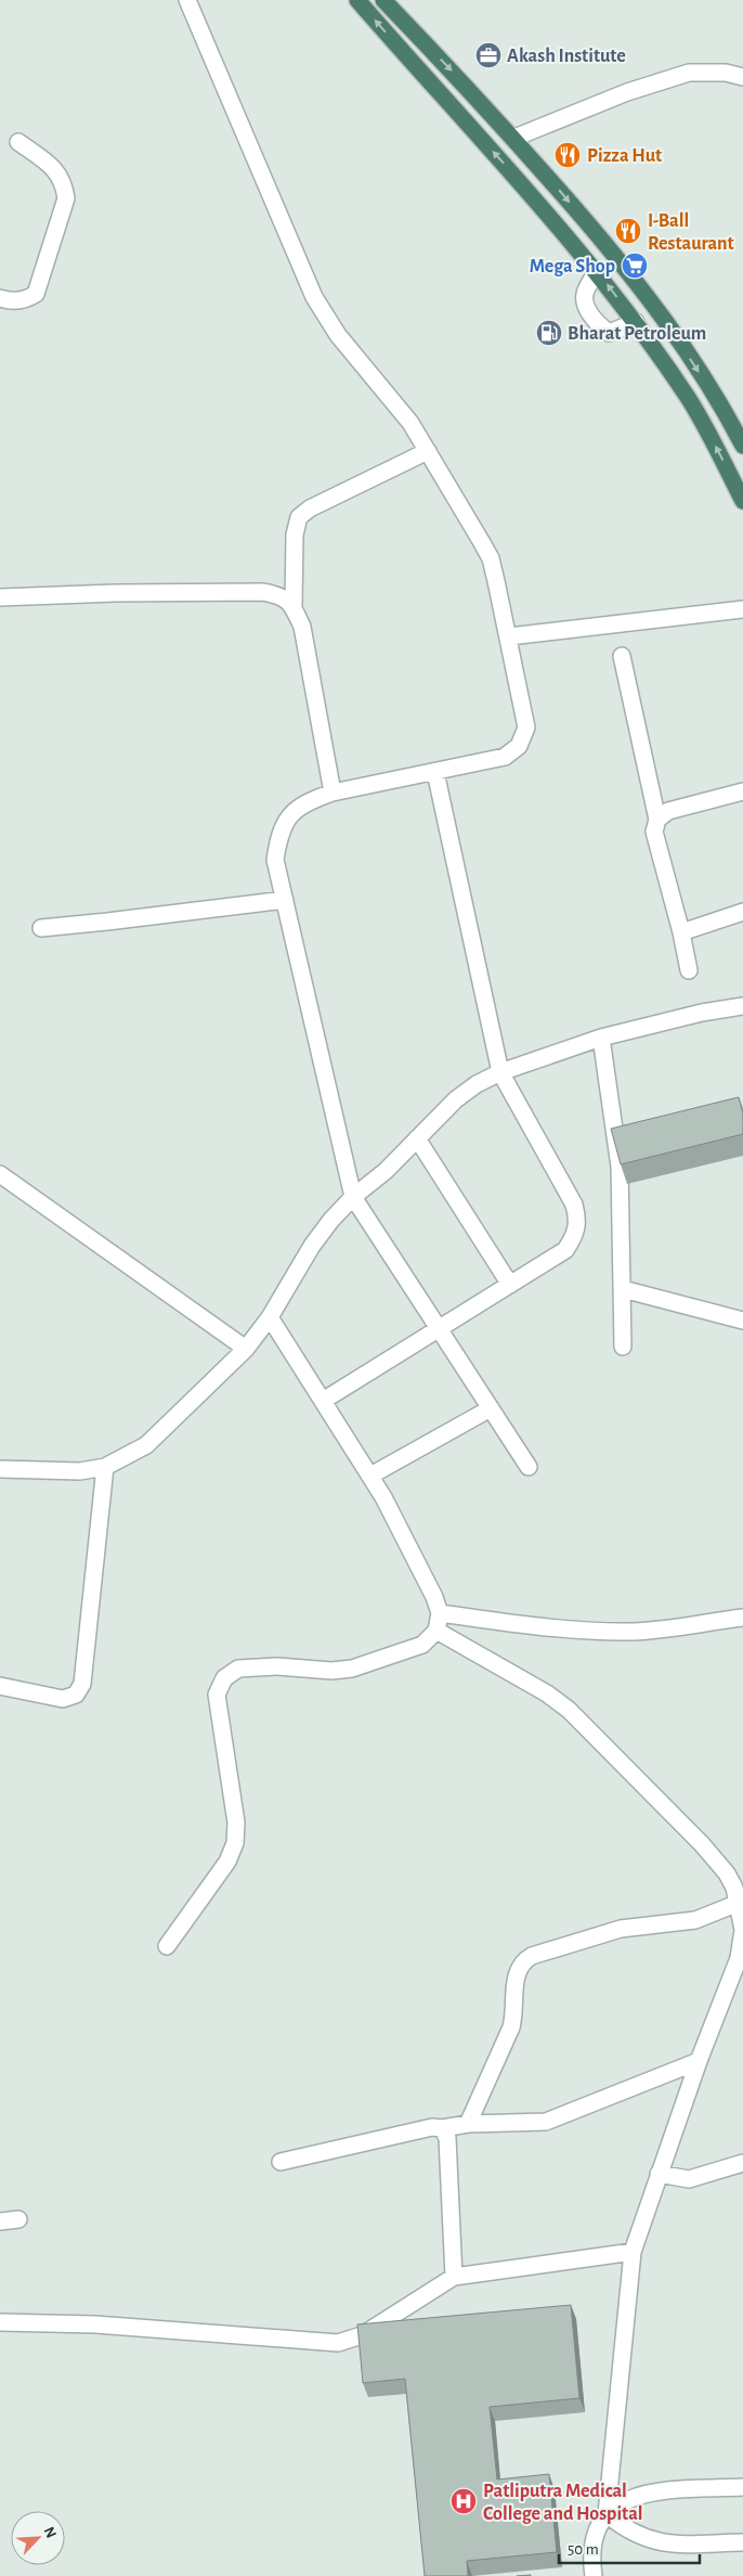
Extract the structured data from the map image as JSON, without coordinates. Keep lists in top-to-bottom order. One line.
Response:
{"places":{"office":["Akash Institute"],"restaurant":["Pizza Hut","I-Ball Restaurant"],"supermarket":["Mega Shop"],"fuel station":["Bharat Petroleum"],"hospital":["Patliputra Medical College and Hospital"]},"scale_bar":"50 m","north":"top right"}
